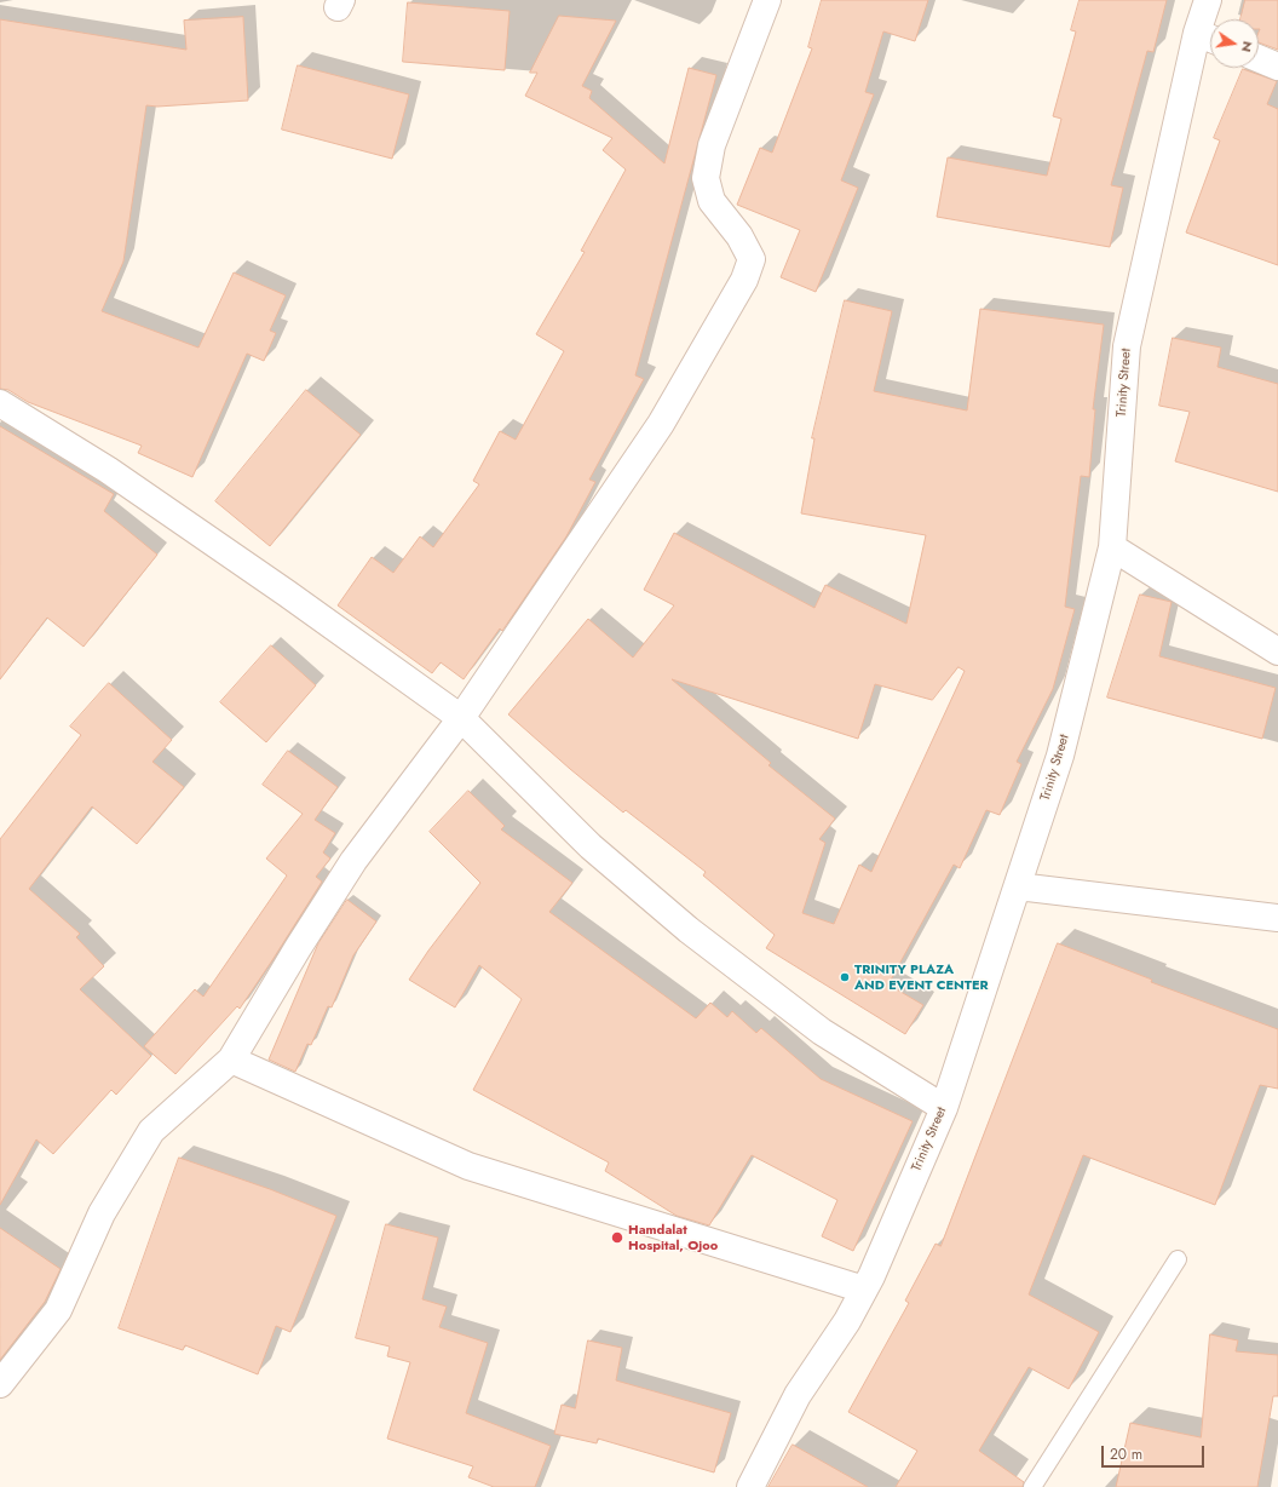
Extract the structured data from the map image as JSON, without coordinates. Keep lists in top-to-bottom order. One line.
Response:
{"streets":{"street":["Trinity Street"]},"places":["TRINITY PLAZA AND EVENT CENTER","Hamdalat Hospital, Ojoo"],"scale_bar":"20 m","north":"right"}
